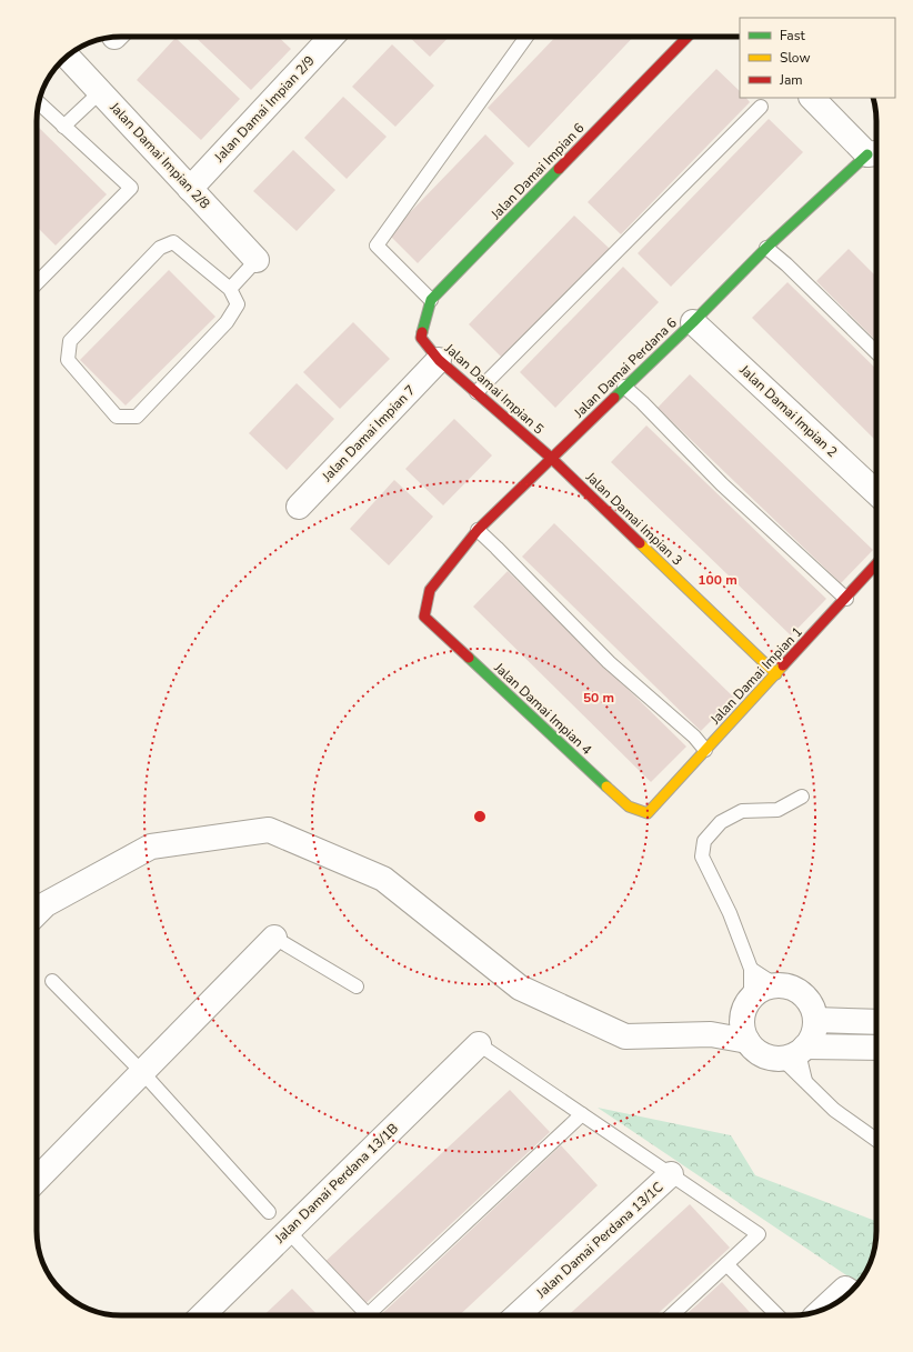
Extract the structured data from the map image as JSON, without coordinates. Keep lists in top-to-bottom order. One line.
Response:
{"streets":{"street":["Jalan Damai Impian 2/9","Jalan Damai Impian 2/8","Jalan Damai Impian 6","Jalan Damai Perdana 6","Jalan Damai Impian 5","Jalan Damai Impian 2","Jalan Damai Impian 7","Jalan Damai Impian 3","Jalan Damai Impian 1","Jalan Damai Impian 4","Jalan Damai Perdana 13/1B","Jalan Damai Perdana 13/1C"]},"crossings":[["Jalan Damai Impian 2/9","Jalan Damai Impian 2/8"],["Jalan Damai Impian 6","Jalan Damai Impian 5"],["Jalan Damai Perdana 6","Jalan Damai Impian 5"],["Jalan Damai Perdana 6","Jalan Damai Impian 2"],["Jalan Damai Perdana 6","Jalan Damai Impian 3"],["Jalan Damai Perdana 6","Jalan Damai Impian 4"],["Jalan Damai Impian 5","Jalan Damai Impian 7"],["Jalan Damai Impian 5","Jalan Damai Impian 3"],["Jalan Damai Impian 3","Jalan Damai Impian 1"],["Jalan Damai Impian 1","Jalan Damai Impian 4"]],"legend":["Fast","Slow","Jam"],"rings":["100 m","50 m"]}
